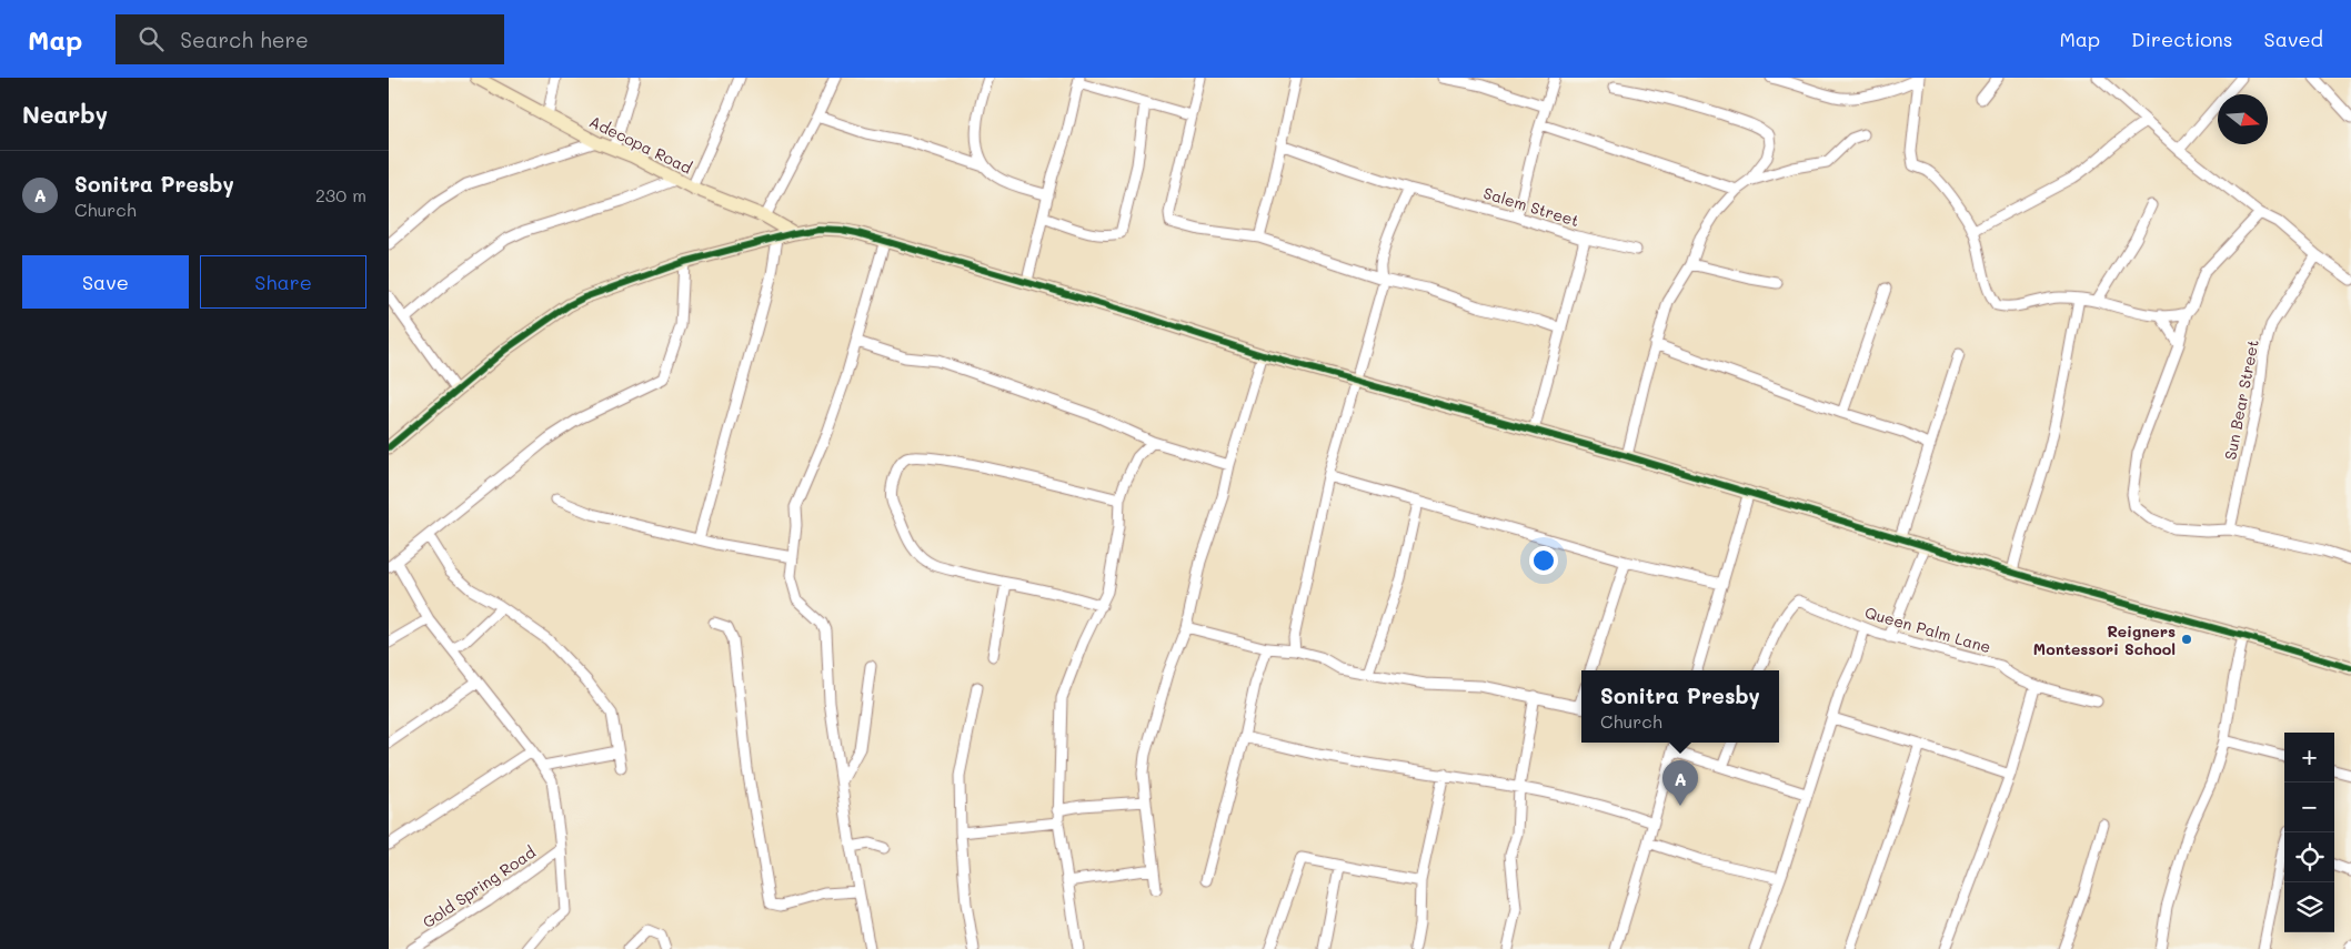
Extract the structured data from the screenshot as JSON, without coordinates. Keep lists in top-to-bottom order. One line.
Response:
{"streets":{"street":["Adecopa Road","Salem Street","Sun Bear Street","Queen Palm Lane","Gold Spring Road"]},"places":["Reigners Montessori School"],"north":"right","page":{"header":"Map","search":"Search here","nav":["Map","Directions","Saved"],"heading":"Nearby","list":[{"mark":"A","name":"Sonitra Presby","note":"Church","value":"230 m"}],"buttons":["Save","Share"],"popup":["Sonitra Presby","Church"],"map_buttons":["+","−"],"pins":"A"}}
